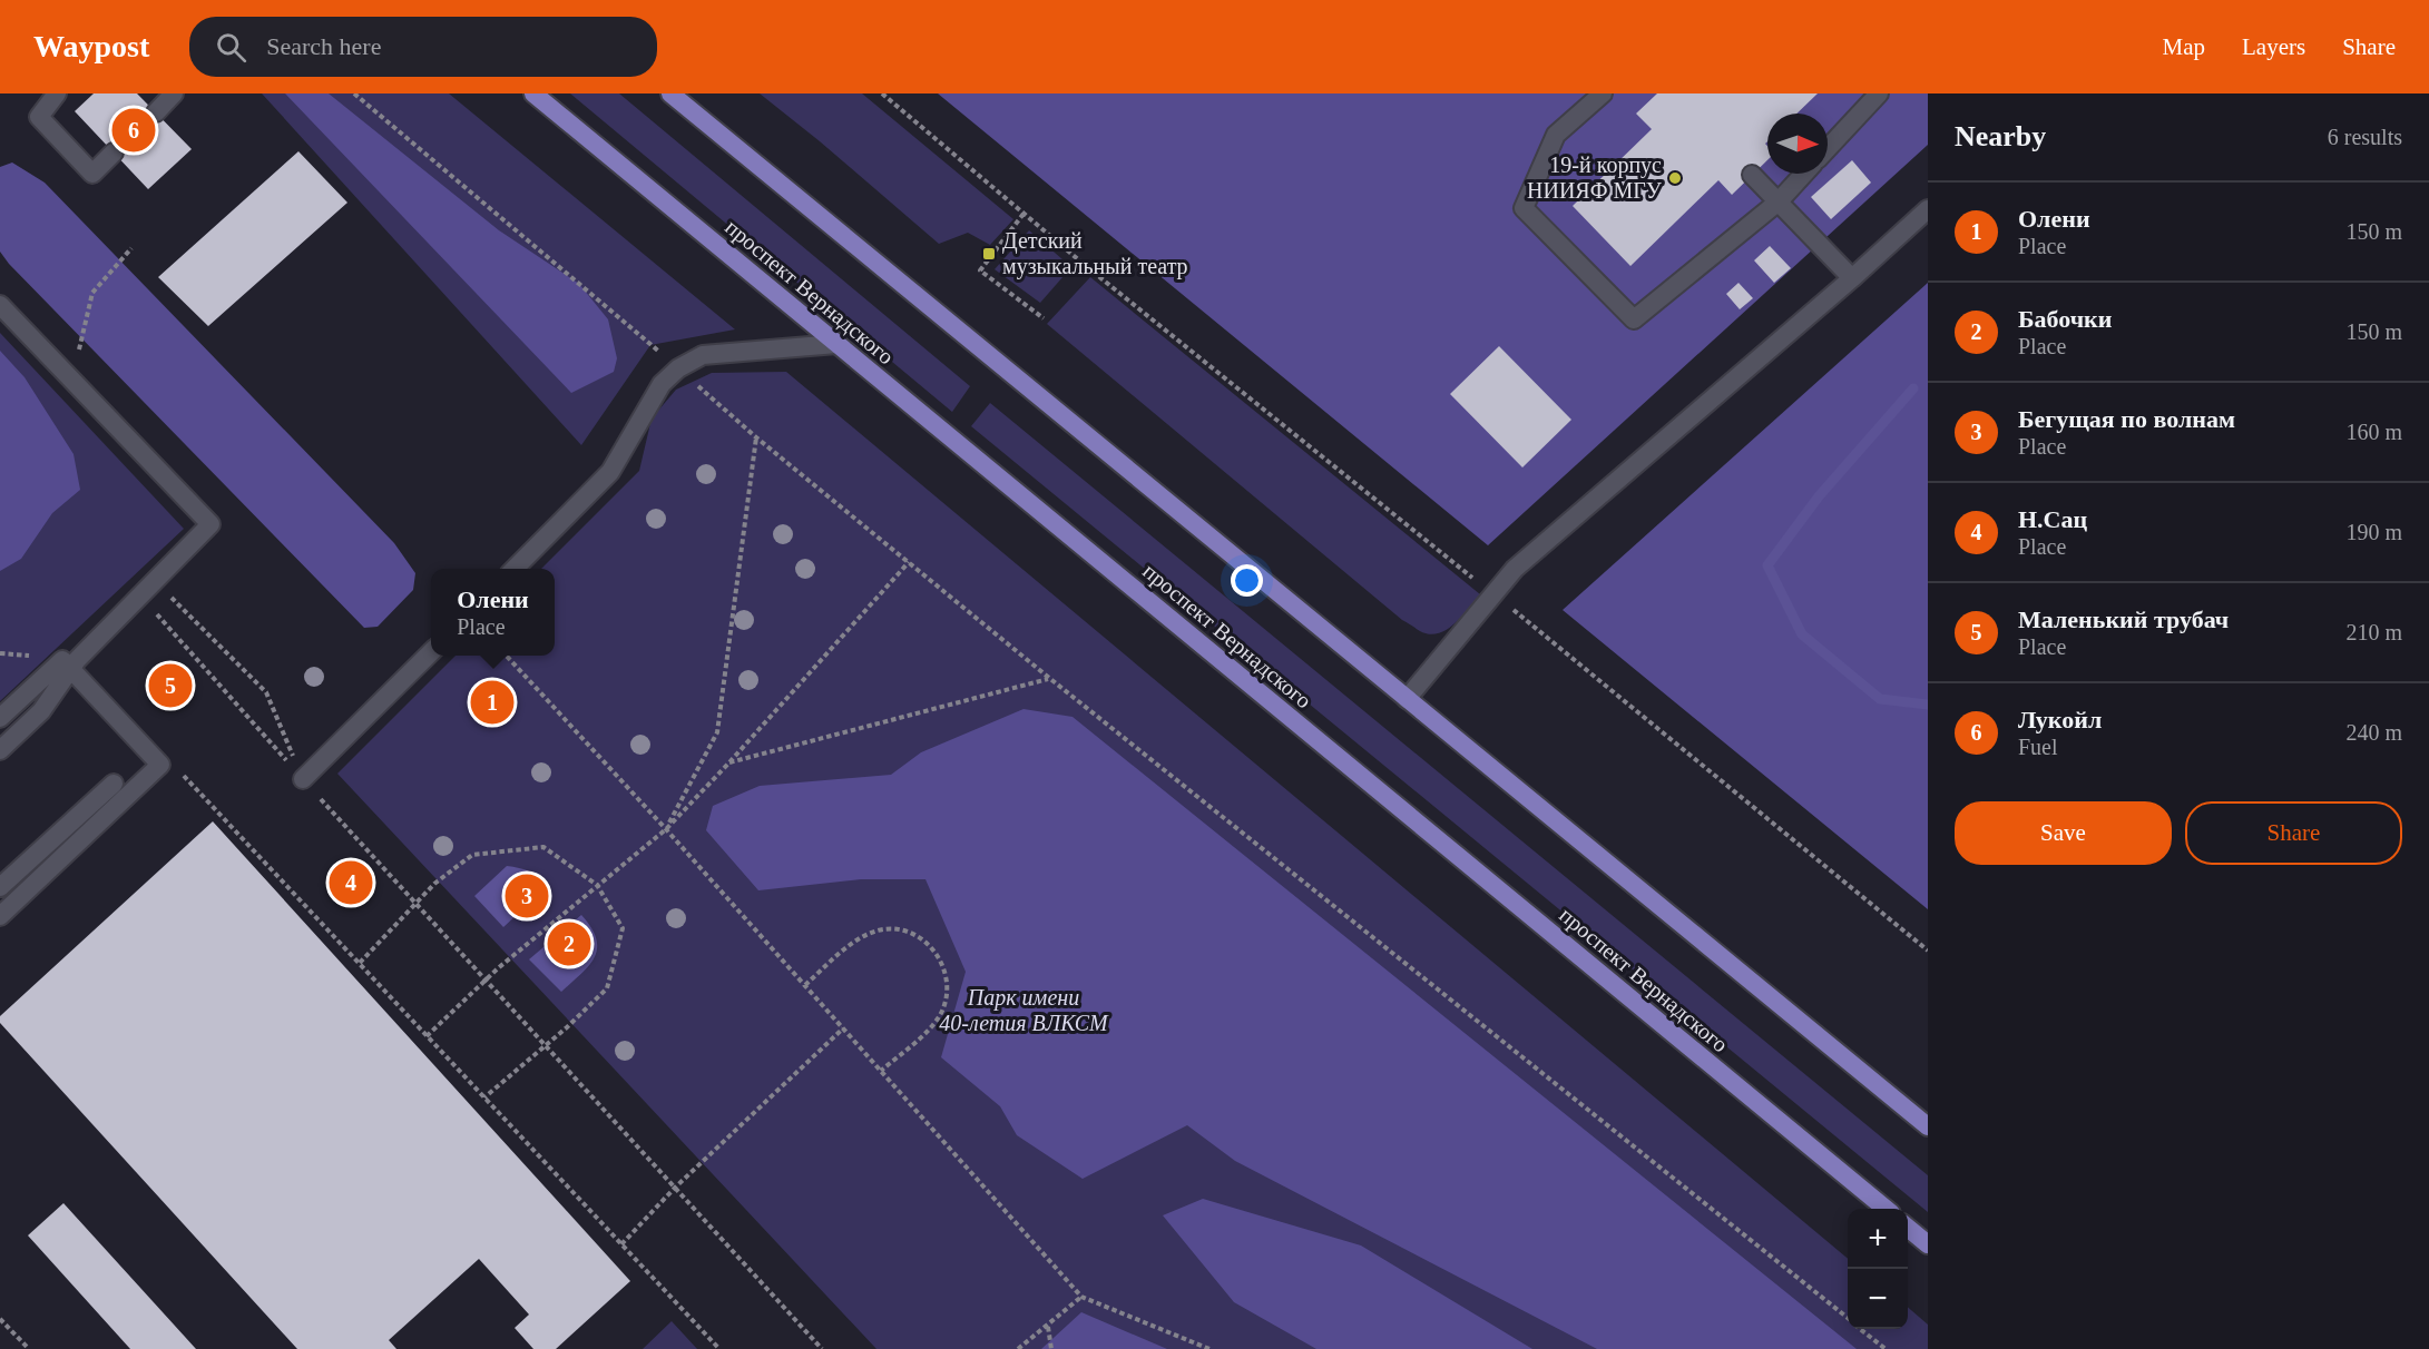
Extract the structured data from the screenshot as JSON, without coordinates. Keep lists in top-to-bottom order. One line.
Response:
{"streets":{"main road":["проспект Вернадского"]},"parks":["Парк имени 40-летия ВЛКСМ"],"places":{"other":["19-й корпус НИИЯФ МГУ"],"transit":["Детский музыкальный театр"]},"north":"right","page":{"header":"Waypost","search":"Search here","nav":["Map","Layers","Share"],"heading":["Nearby","6 results"],"pins":["6","5","1","4","3","2"],"list":[{"mark":"1","name":"Олени","note":"Place","value":"150 m"},{"mark":"2","name":"Бабочки","note":"Place","value":"150 m"},{"mark":"3","name":"Бегущая по волнам","note":"Place","value":"160 m"},{"mark":"4","name":"Н.Сац","note":"Place","value":"190 m"},{"mark":"5","name":"Маленький трубач","note":"Place","value":"210 m"},{"mark":"6","name":"Лукойл","note":"Fuel","value":"240 m"}],"popup":["Олени","Place"],"buttons":["Save","Share"],"map_buttons":["+","−"]}}
